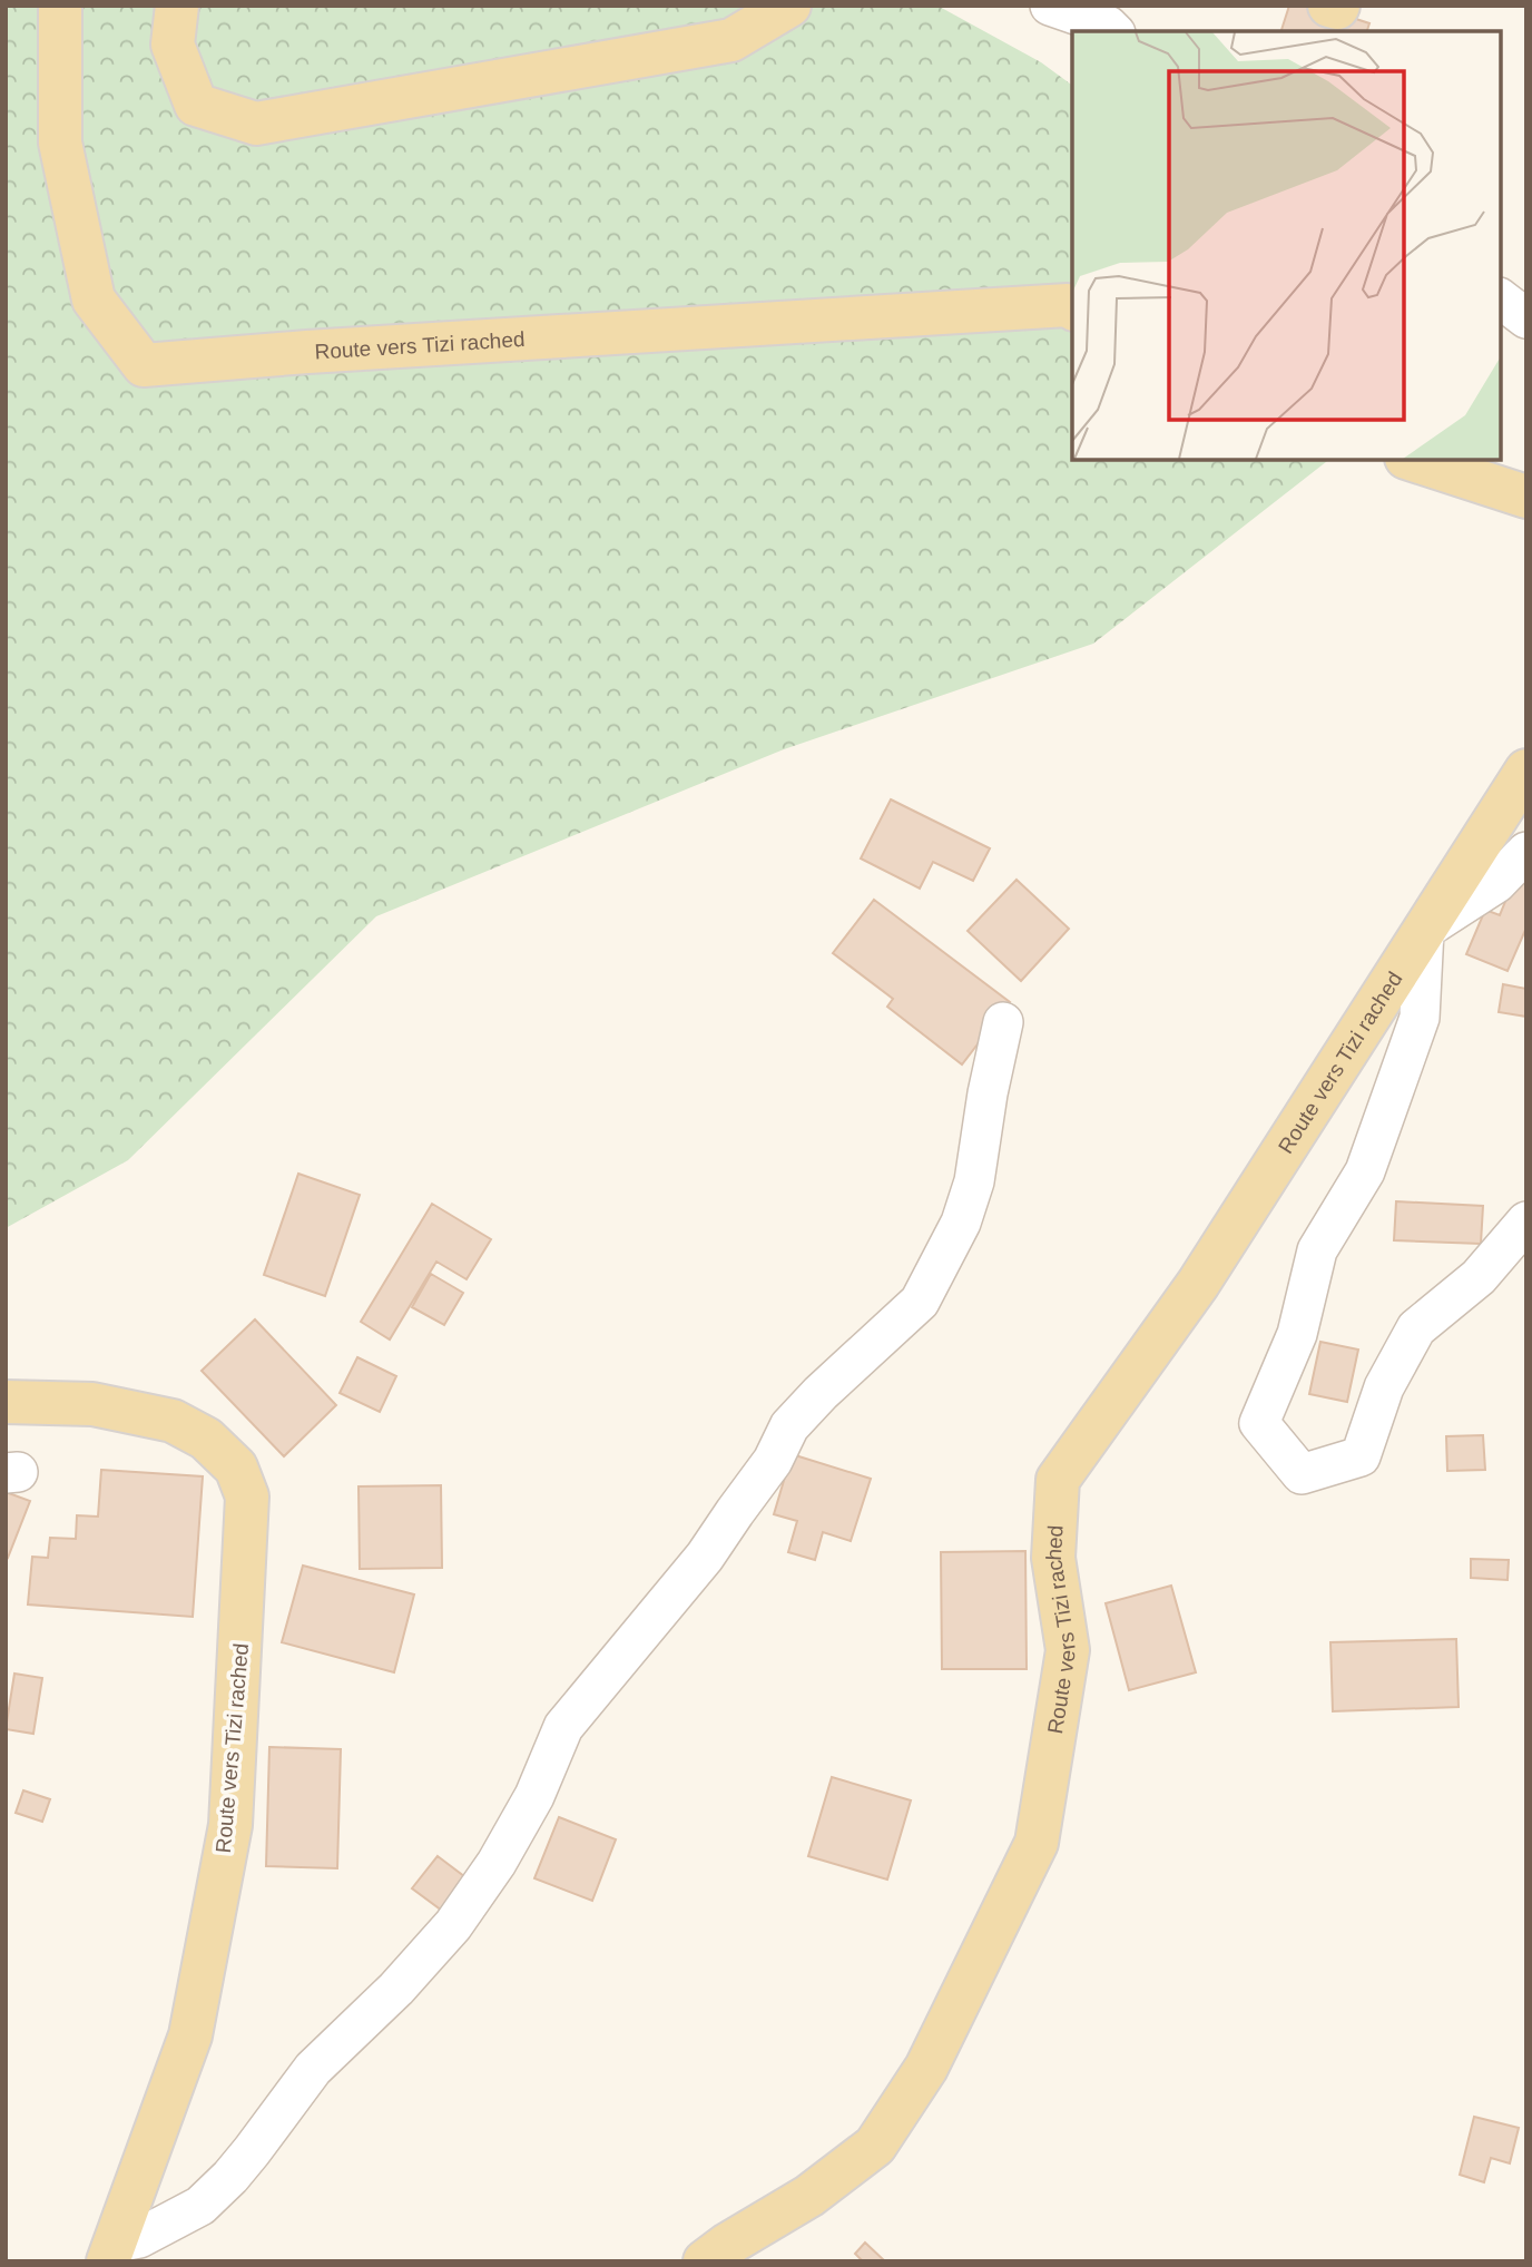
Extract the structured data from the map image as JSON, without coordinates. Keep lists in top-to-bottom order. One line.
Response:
{"streets":{"main road":["Route vers Tizi rached"]}}
